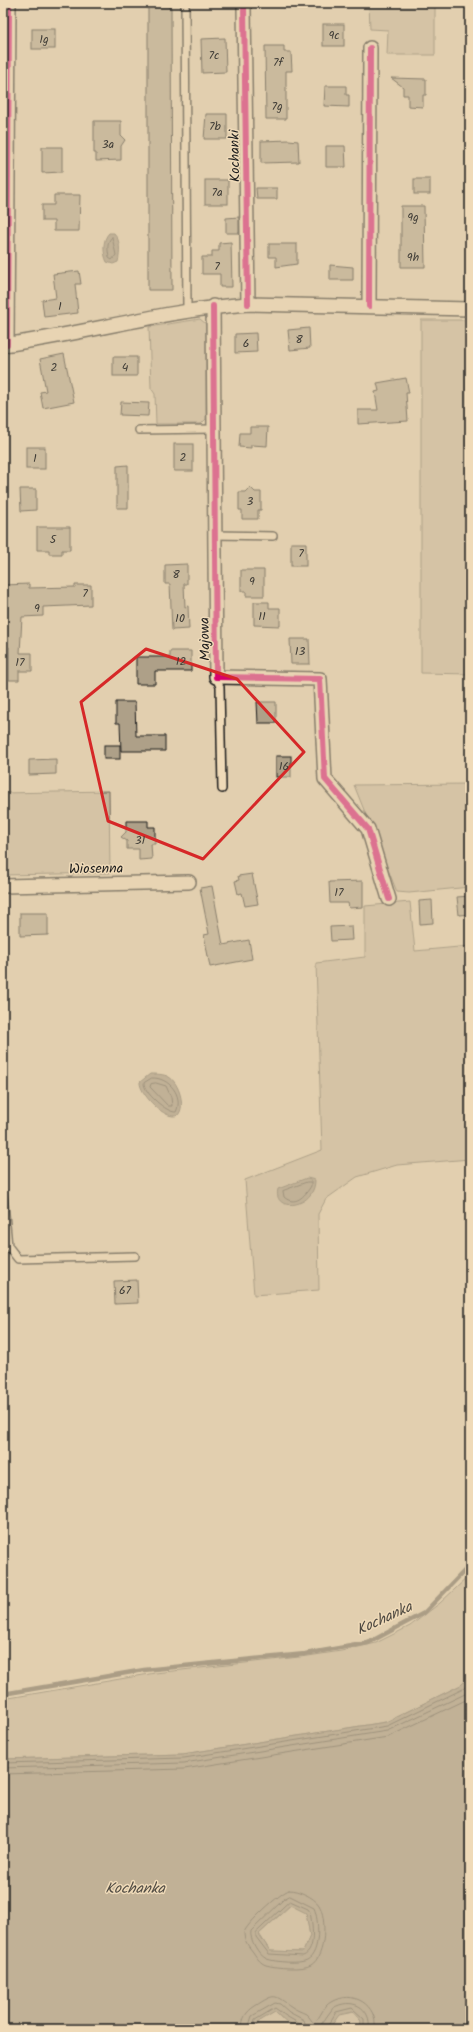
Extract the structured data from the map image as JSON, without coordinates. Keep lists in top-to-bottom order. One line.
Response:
{"streets":{"street":["Kochanki","Majowa","Wiosenna"]},"water":["Kochanka"],"house_numbers":["9c","1g","7c","7f","7g","7b","3a","7a","9g","9h","7","1","8","6","2","4","2","1","3","5","7","8","9","7","9","11","10","13","12","17","16","31","17","67"]}
